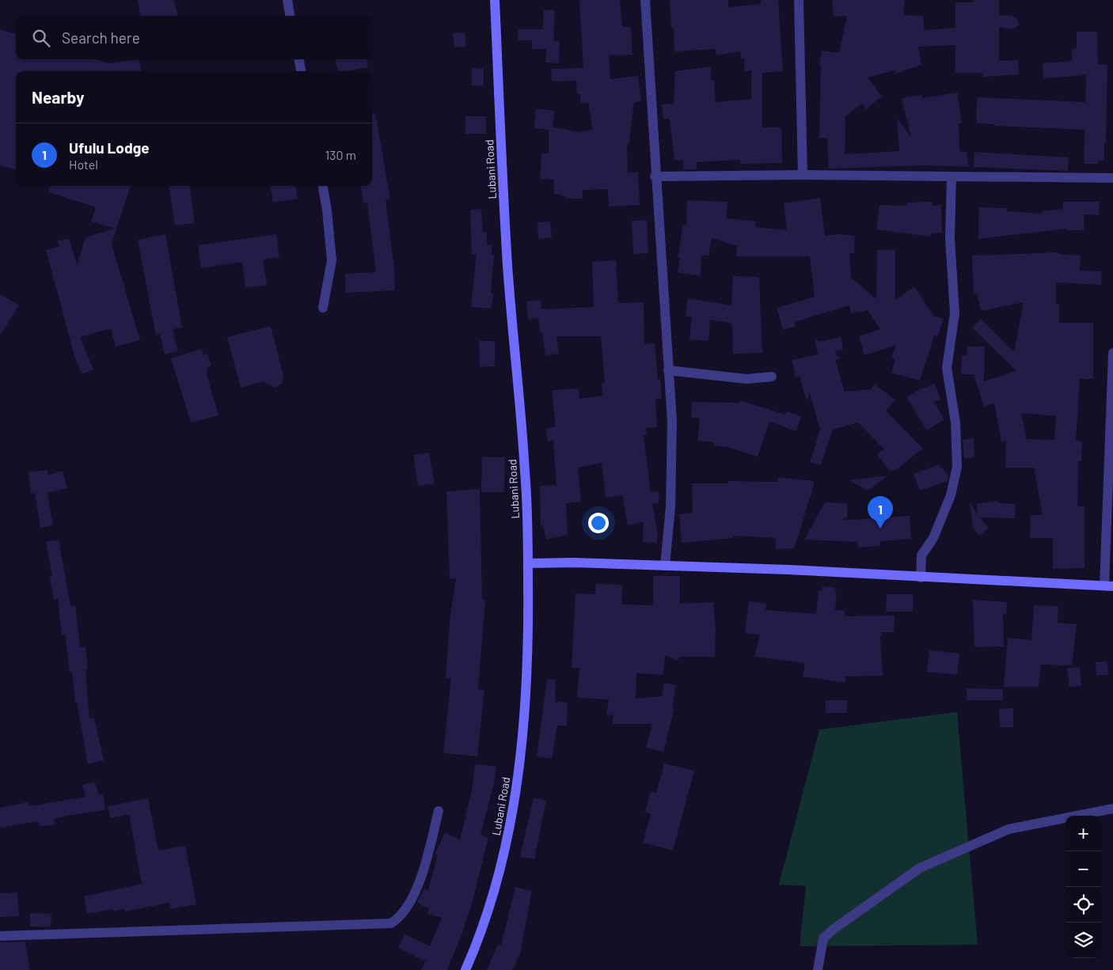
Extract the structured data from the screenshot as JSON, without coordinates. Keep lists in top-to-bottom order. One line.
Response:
{"streets":{"street":["Lubani Road"]},"page":{"search":"Search here","heading":"Nearby","list":[{"mark":"1","name":"Ufulu Lodge","note":"Hotel","value":"130 m"}],"pins":"1","map_buttons":["+","−"]}}
